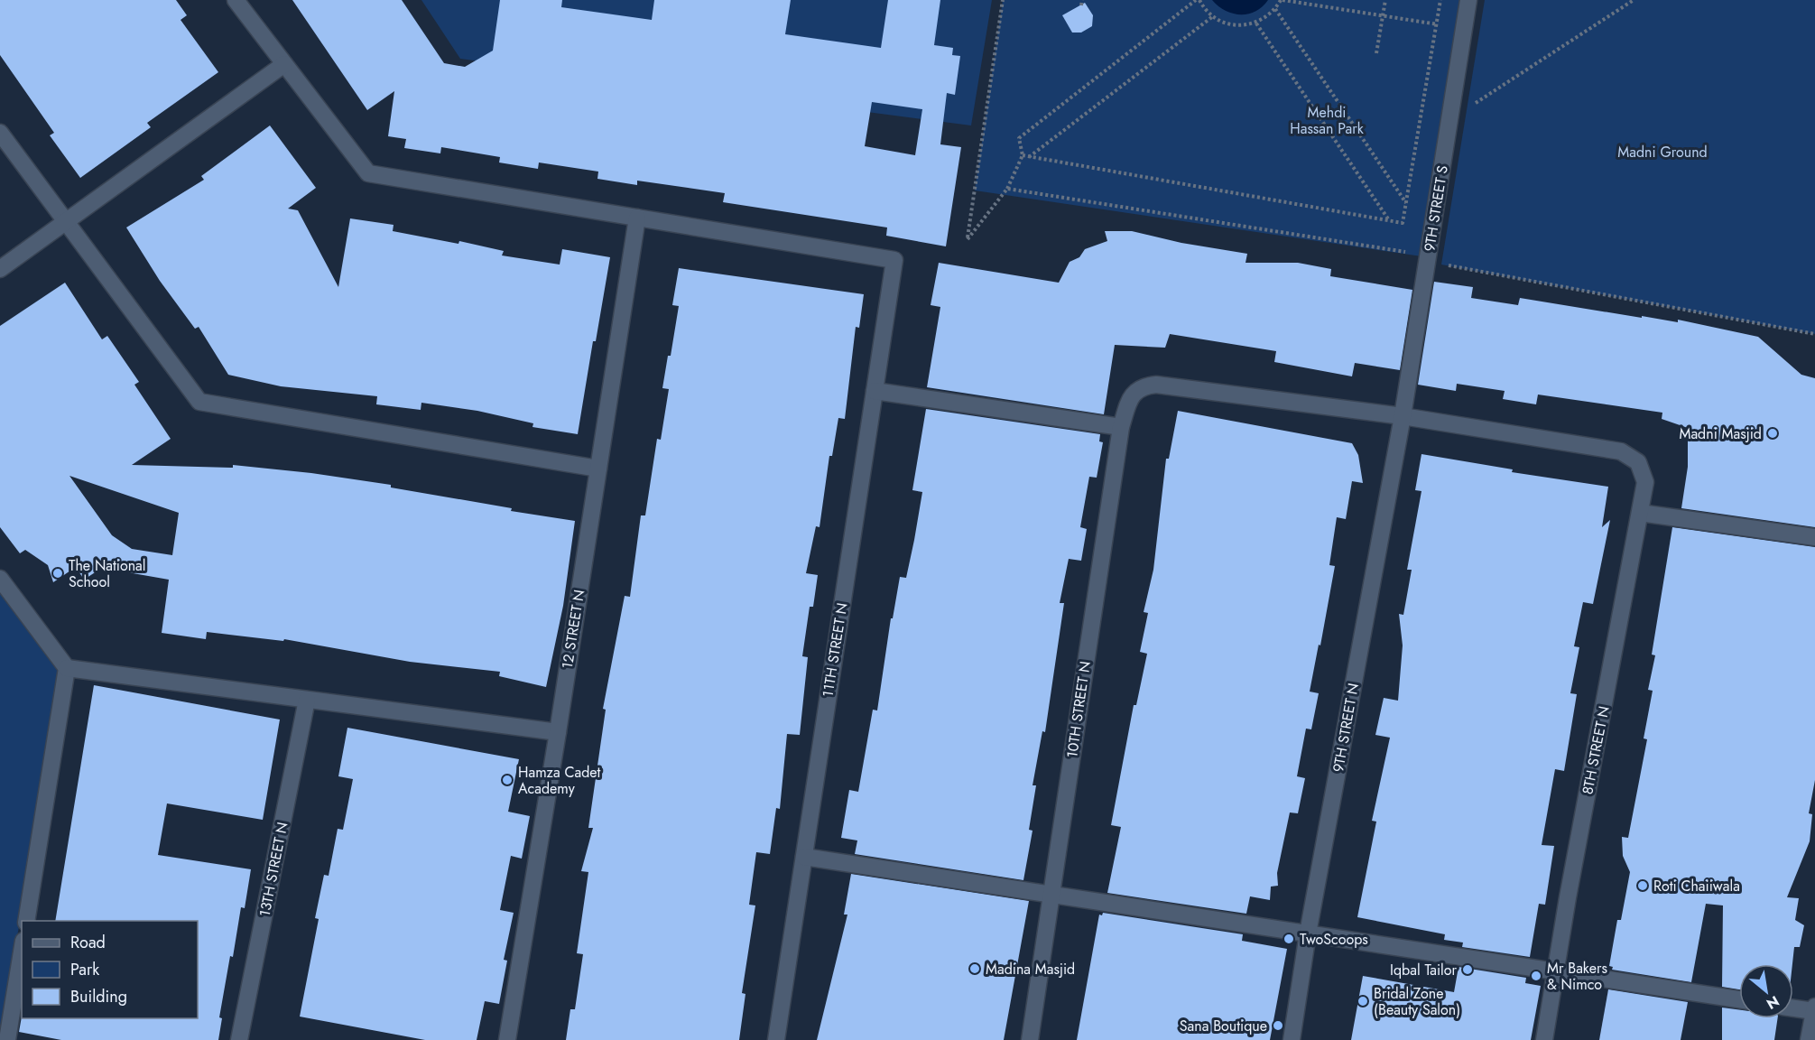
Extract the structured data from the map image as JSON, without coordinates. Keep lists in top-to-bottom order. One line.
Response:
{"streets":{"street":["9TH STREET S","12 STREET N","11TH STREET N","10TH STREET N","9TH STREET N","8TH STREET N","13TH STREET N"]},"crossings":[["9TH STREET S","10TH STREET N"],["9TH STREET S","9TH STREET N"],["9TH STREET S","8TH STREET N"],["12 STREET N","11TH STREET N"],["10TH STREET N","9TH STREET N"],["10TH STREET N","8TH STREET N"],["9TH STREET N","8TH STREET N"]],"parks":["Mehdi Hassan Park","Madni Ground"],"places":["Madni Masjid","The National School","Hamza Cadet Academy","Roti Chaiiwala","TwoScoops","Madina Masjid","Iqbal Tailor","Mr Bakers & Nimco","Bridal Zone (Beauty Salon)","Sana Boutique"],"legend":["Road","Park","Building"],"north":"bottom right"}
